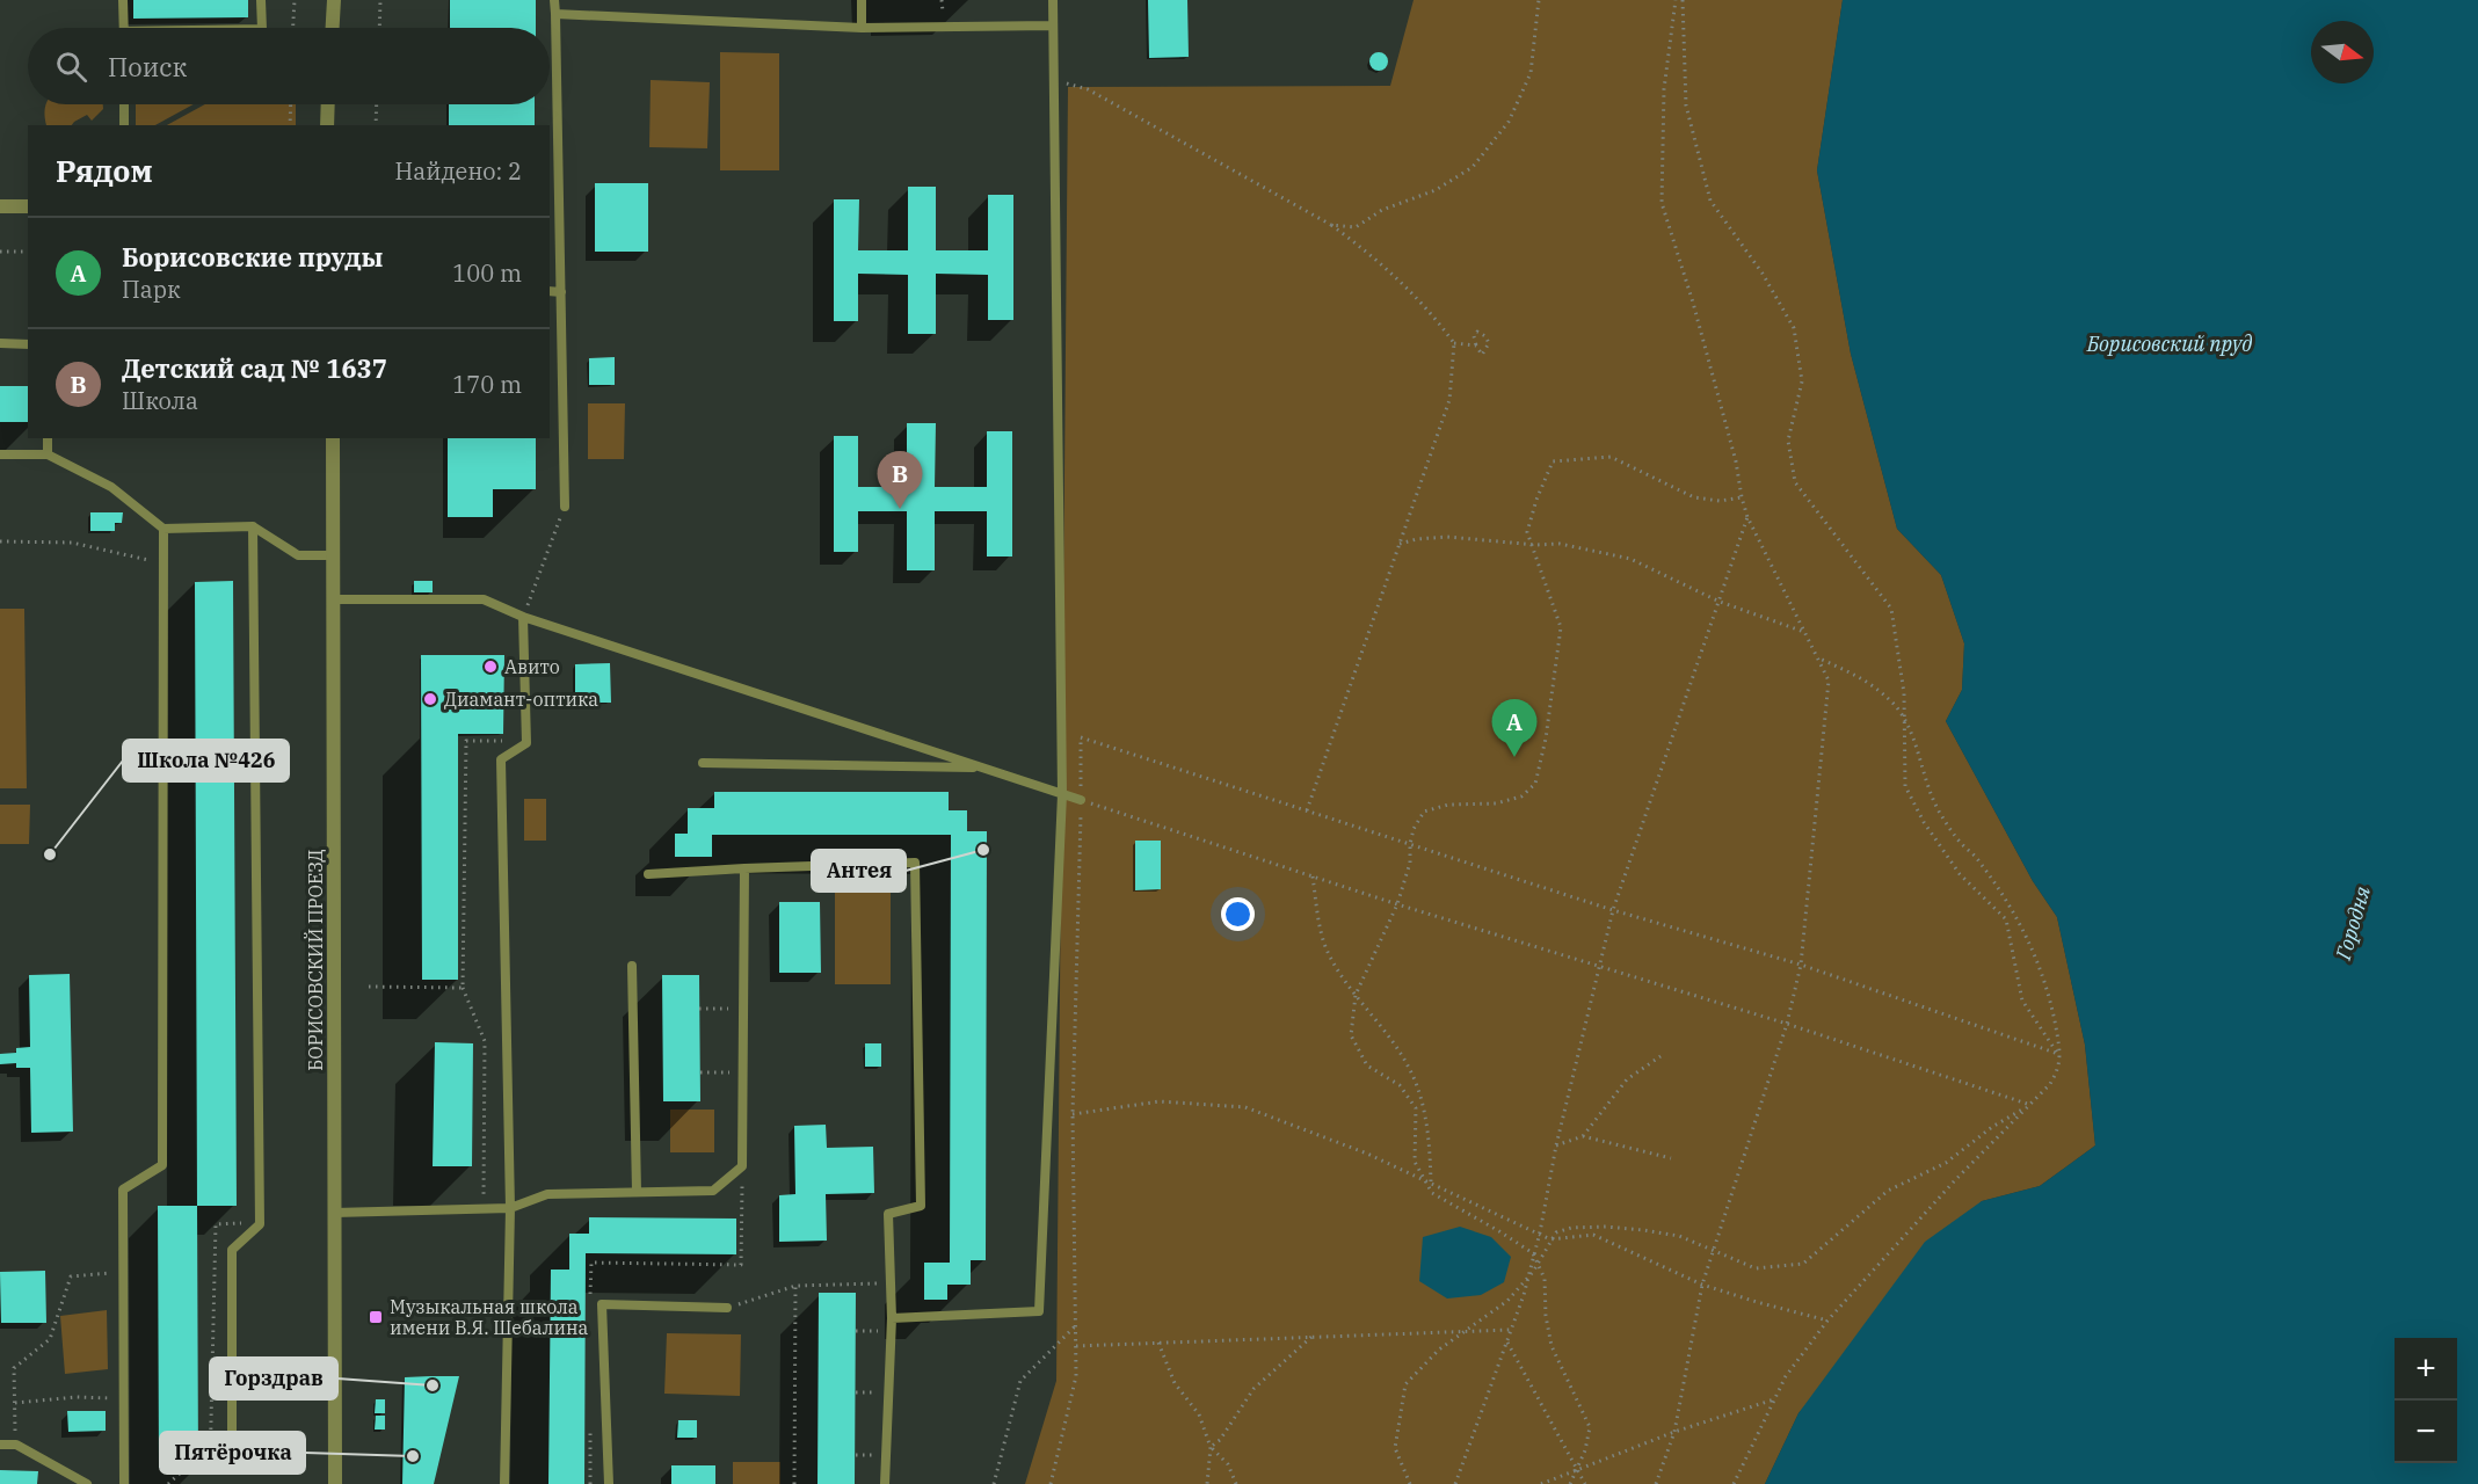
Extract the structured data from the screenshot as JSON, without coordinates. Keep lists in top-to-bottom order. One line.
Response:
{"streets":{"street":["БОРИСОВСКИЙ ПРОЕЗД"]},"water":["Борисовский пруд","Городня"],"places":{"other":["Авито","Диамант-оптика","Антея","Школа №426","Горздрав","Пятёрочка"],"transit":["Музыкальная школа имени В.Я. Шебалина"]},"north":"right","page":{"search":"Поиск","heading":["Рядом","Найдено: 2"],"list":[{"mark":"A","name":"Борисовские пруды","note":"Парк","value":"100 m"},{"mark":"B","name":"Детский сад № 1637","note":"Школа","value":"170 m"}],"pins":["B","A"],"map_buttons":["+","−"]}}
